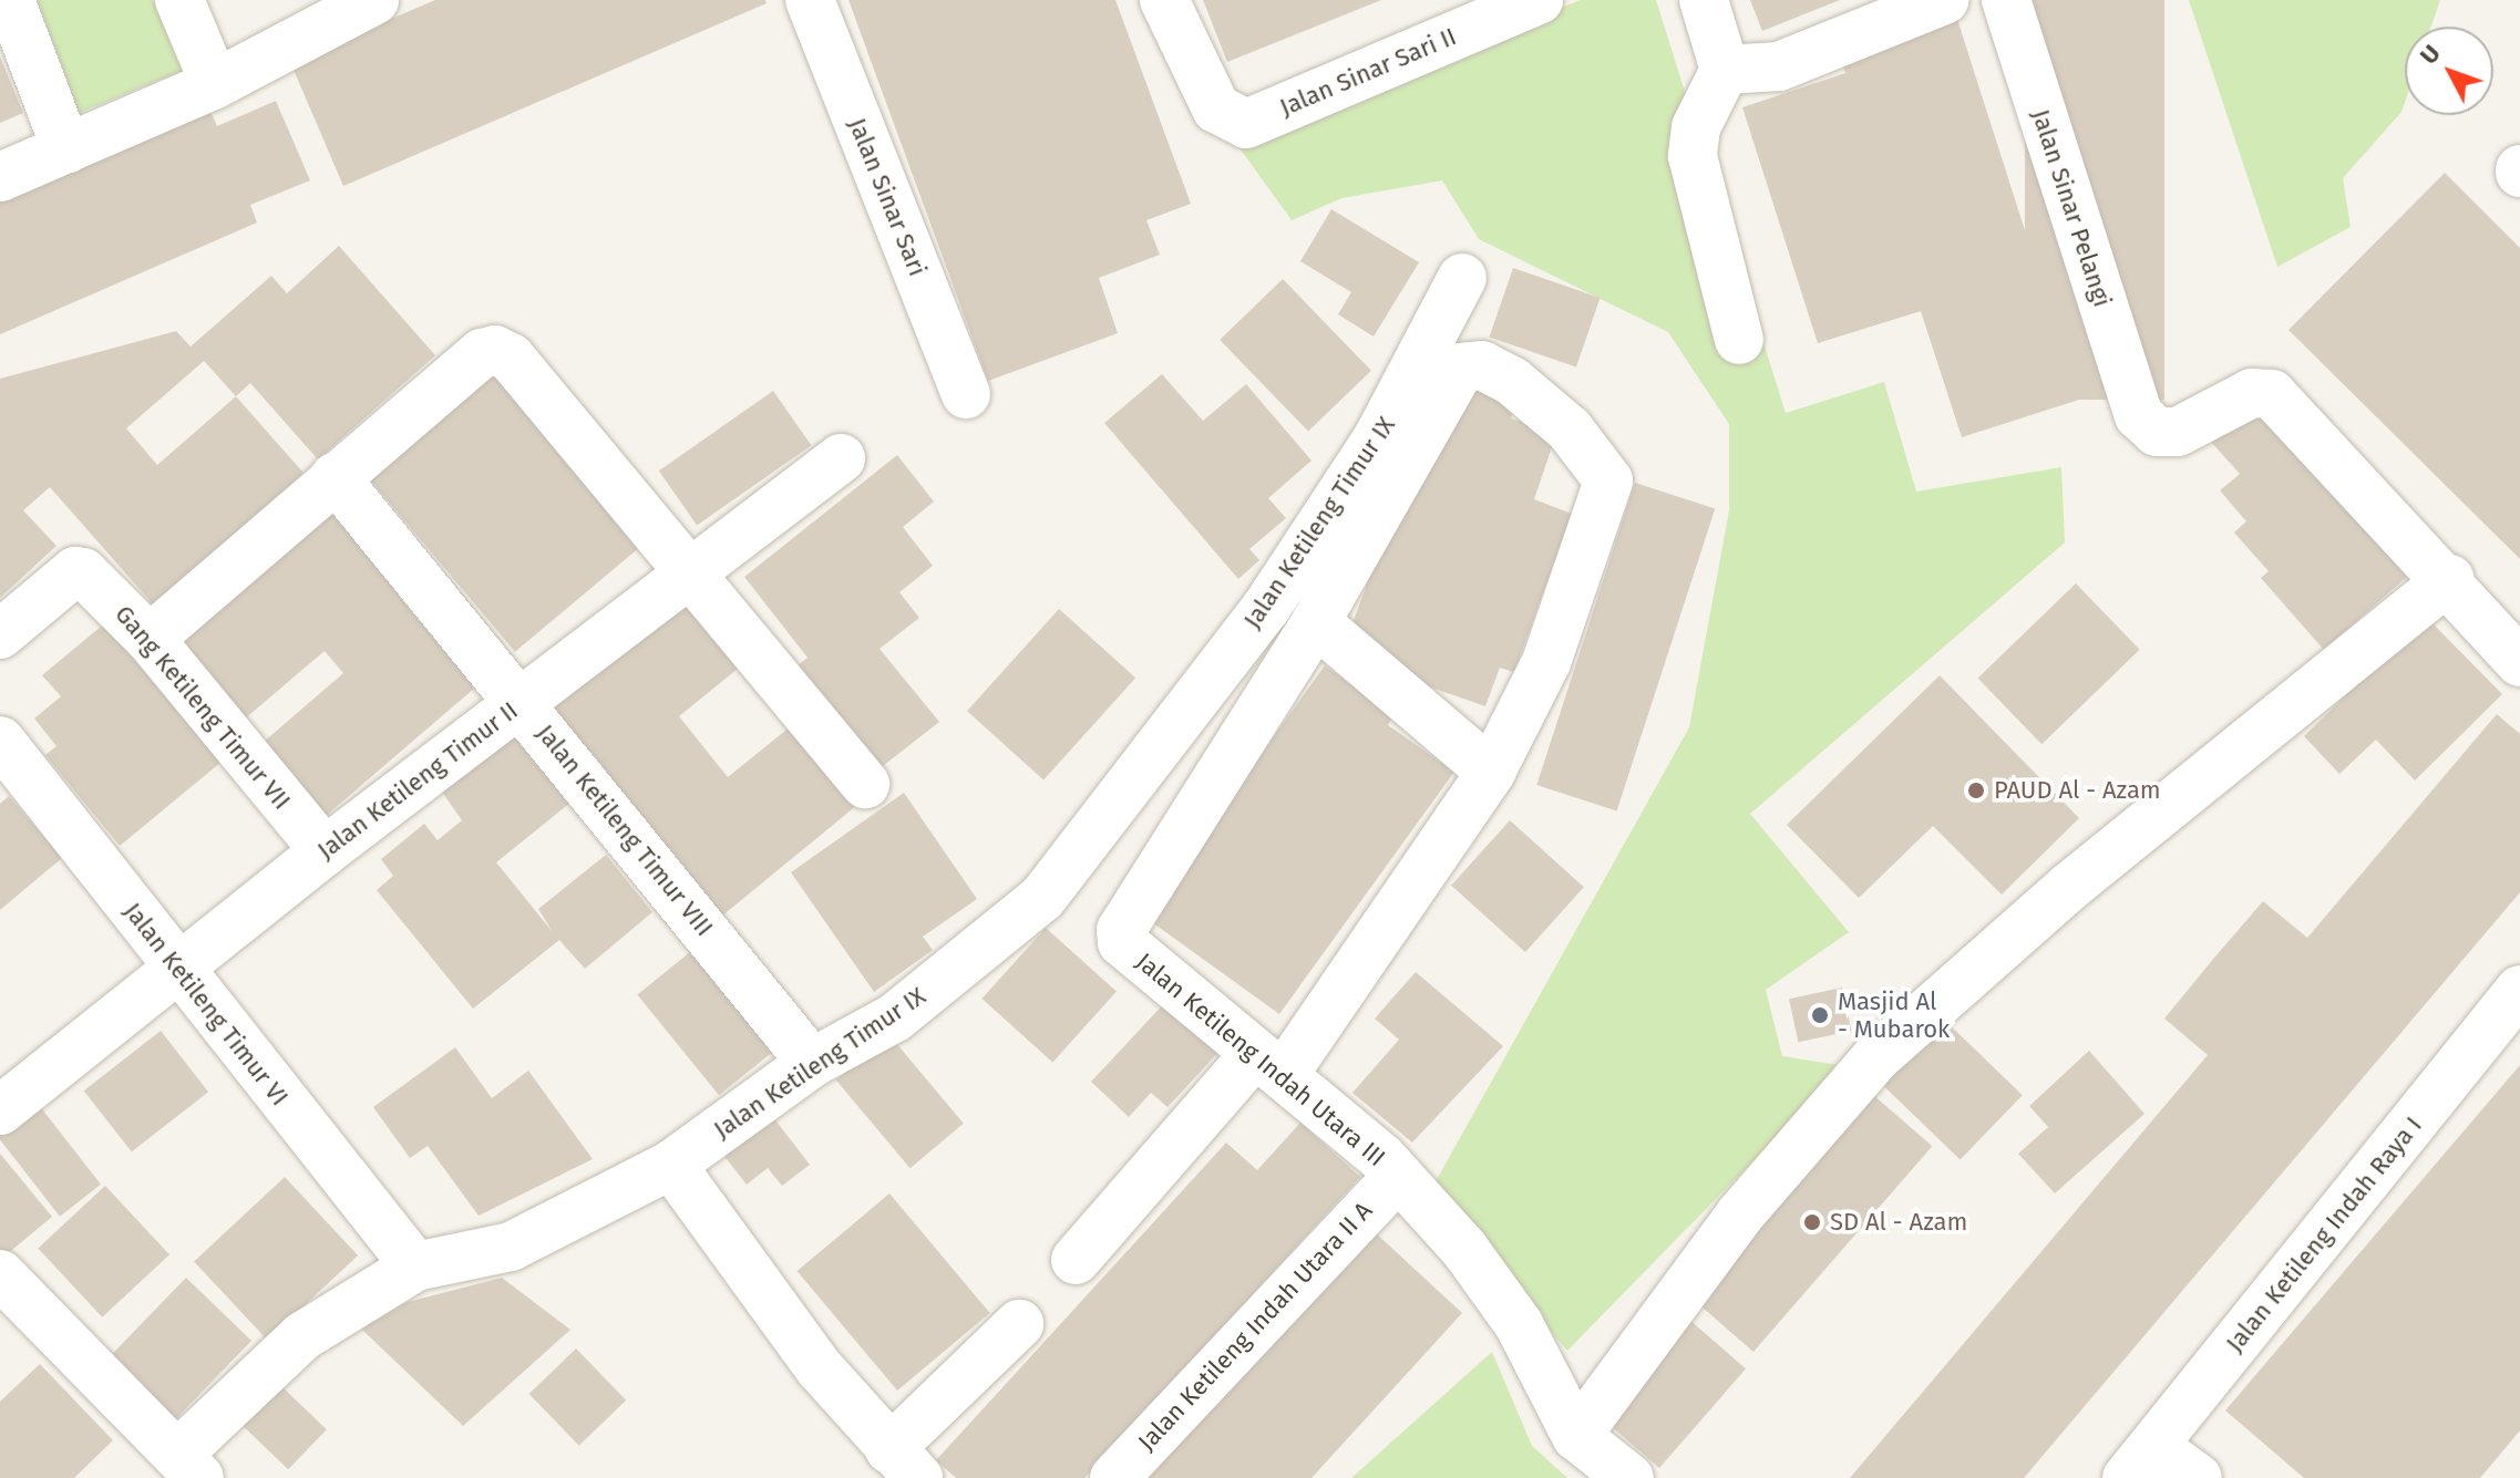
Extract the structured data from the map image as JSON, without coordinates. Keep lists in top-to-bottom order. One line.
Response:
{"streets":{"street":["Jalan Sinar Sari II","Jalan Sinar Sari","Jalan Sinar Pelangi","Jalan Ketileng Timur IX","Gang Ketileng Timur VII","Jalan Ketileng Timur II","Jalan Ketileng Timur VIII","Jalan Ketileng Timur VI","Jalan Ketileng Indah Utara III","Jalan Ketileng Indah Raya I","Jalan Ketileng Indah Utara II A"]},"crossings":[["Jalan Ketileng Timur IX","Jalan Ketileng Timur VIII"],["Jalan Ketileng Timur IX","Jalan Ketileng Timur VI"],["Gang Ketileng Timur VII","Jalan Ketileng Timur II"],["Jalan Ketileng Timur II","Jalan Ketileng Timur VIII"],["Jalan Ketileng Timur II","Jalan Ketileng Timur VI"],["Jalan Ketileng Indah Utara III","Jalan Ketileng Indah Utara II A"]],"places":["PAUD Al - Azam","Masjid Al - Mubarok","SD Al - Azam"],"north":"top left"}
